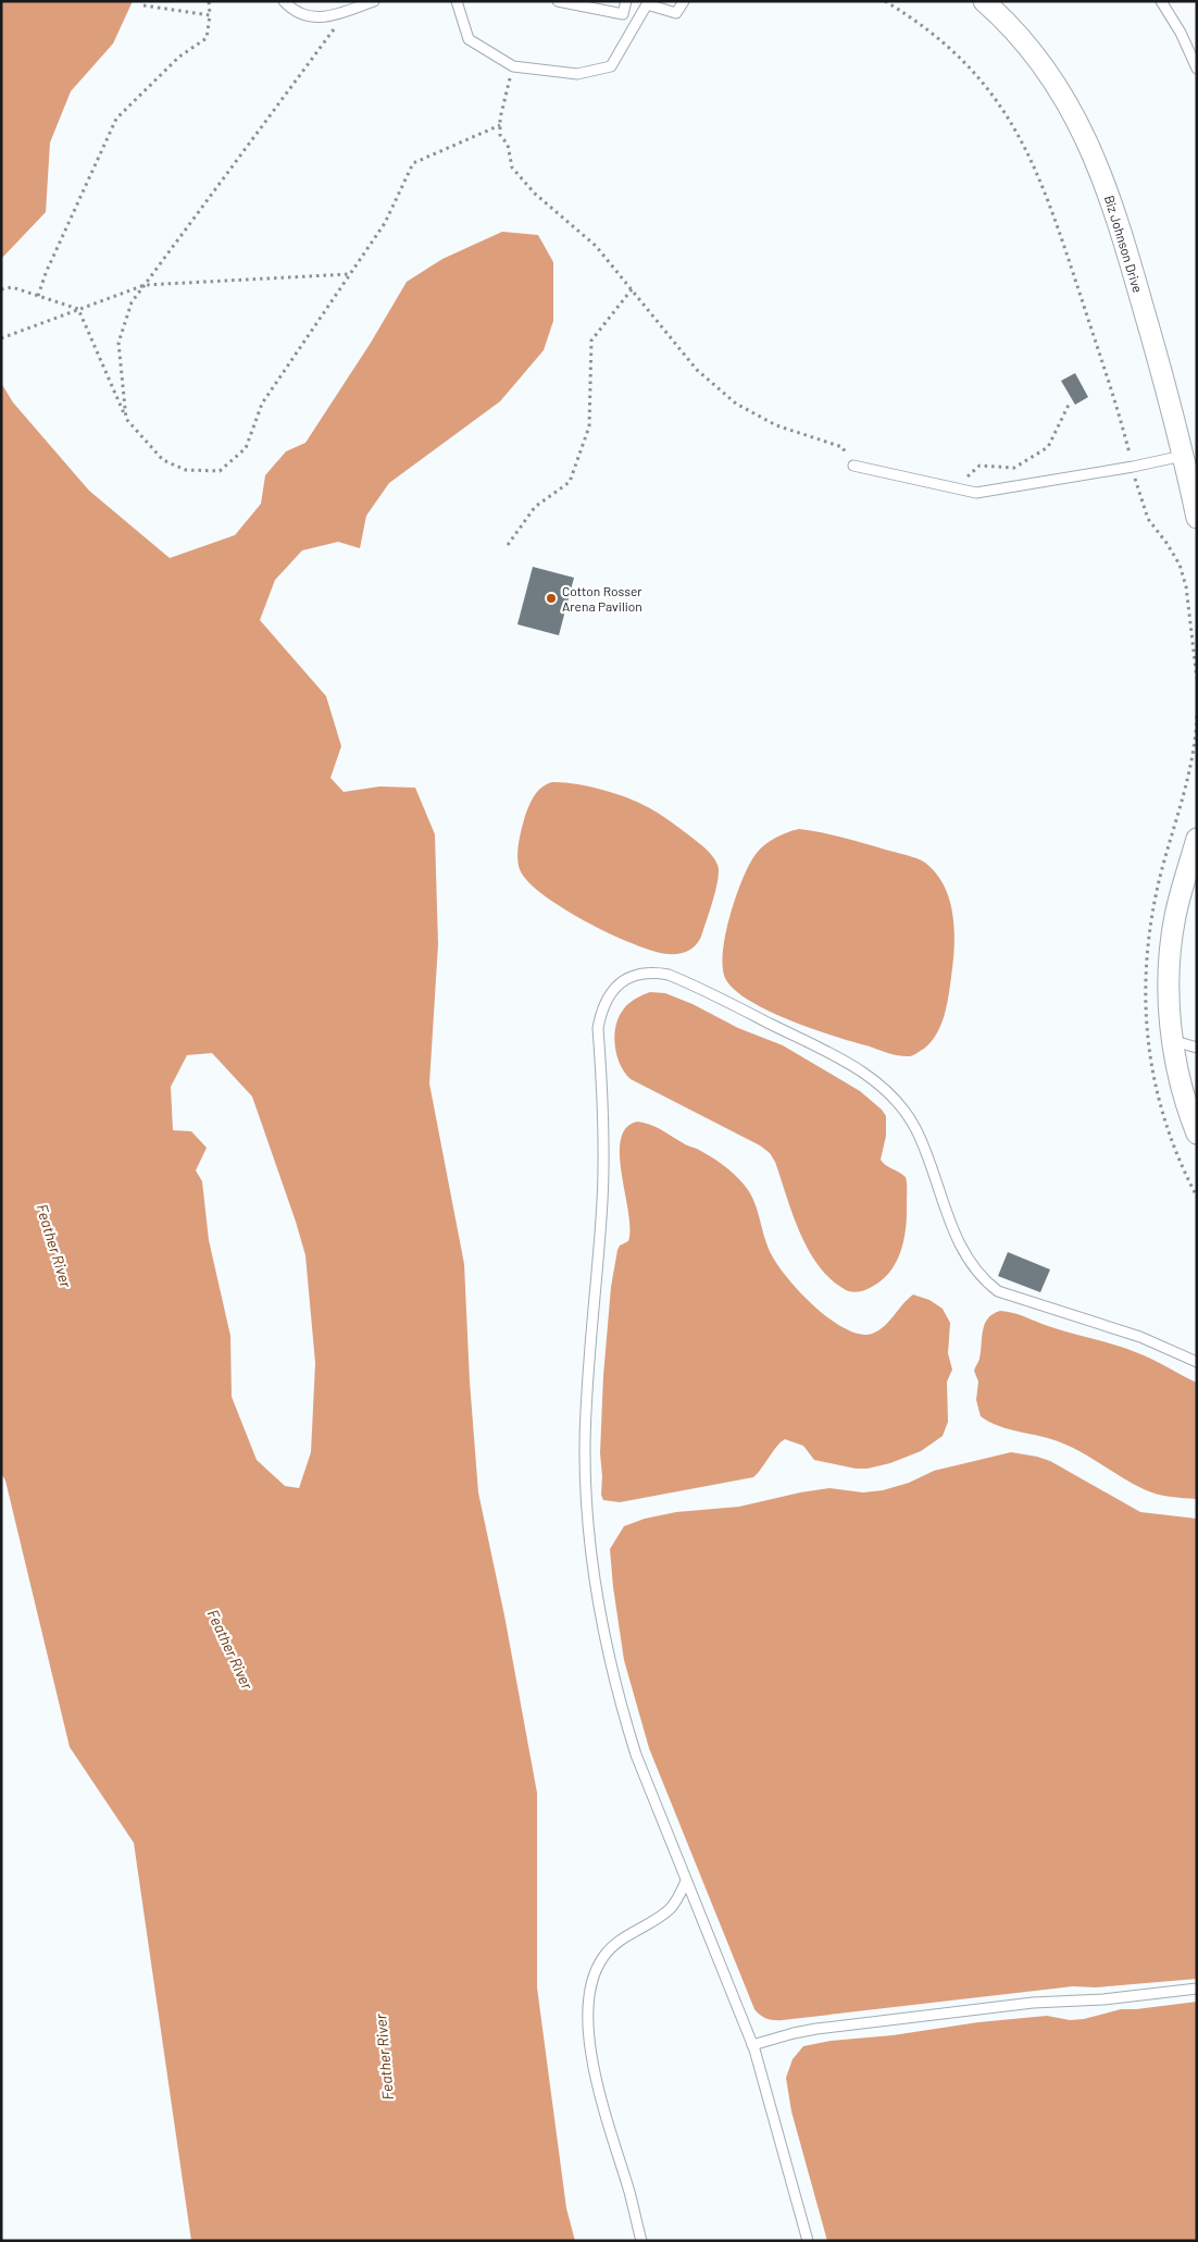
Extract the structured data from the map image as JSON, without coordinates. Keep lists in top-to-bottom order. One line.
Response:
{"streets":{"street":["Biz Johnson Drive"]},"water":["Feather River"],"places":["Cotton Rosser Arena Pavilion"]}
